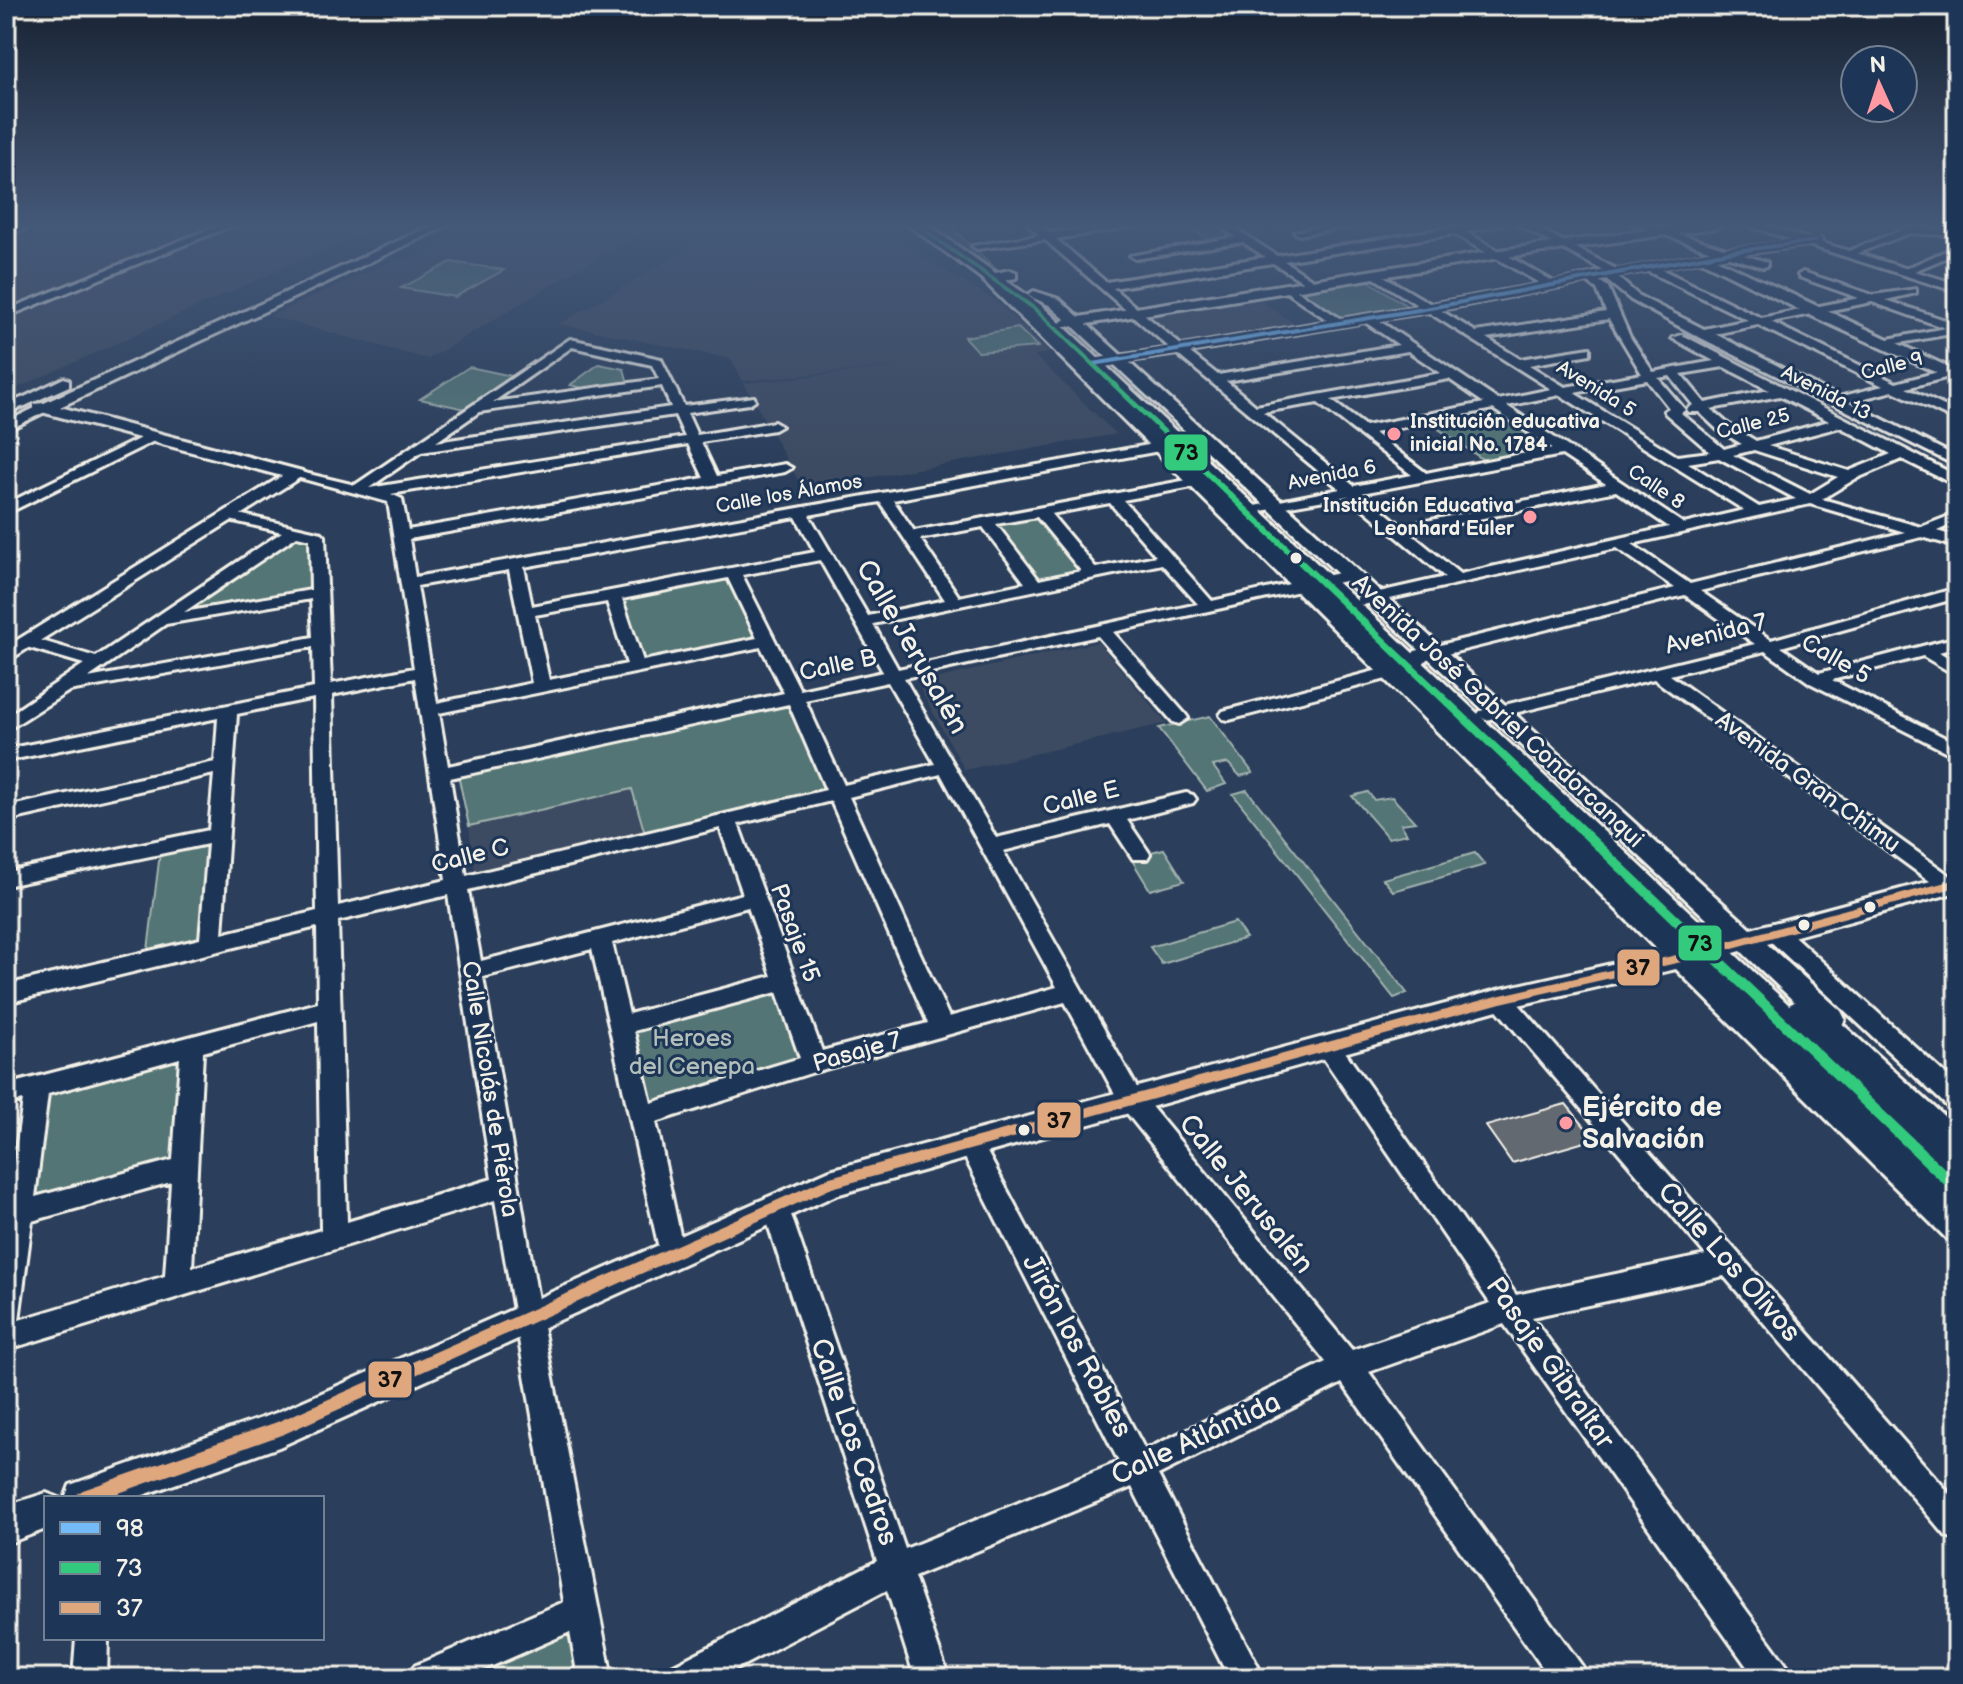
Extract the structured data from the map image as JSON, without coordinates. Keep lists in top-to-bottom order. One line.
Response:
{"streets":{"highway":["Avenida José Gabriel Condorcanqui"],"street":["Calle 9","Avenida 5","Avenida 13","Calle 25","Avenida 6","Calle 8","Calle los Álamos","Avenida 7","Calle Jerusalén","Calle 5","Calle B","Avenida Gran Chimu","Calle E","Calle C","Pasaje 15","Pasaje 7","Calle Nicolás de Piérola","Calle Los Olivos","Jirón los Robles","Pasaje Gibraltar","Calle Atlántida","Calle Los Cedros"]},"crossings":[["Avenida 5","Calle 25"],["Avenida 13","Calle 25"],["Avenida 6","Calle 8"],["Avenida 6","Avenida José Gabriel Condorcanqui"],["Calle los Álamos","Calle Jerusalén"],["Calle los Álamos","Avenida José Gabriel Condorcanqui"],["Calle los Álamos","Calle Nicolás de Piérola"],["Avenida 7","Calle 5"],["Avenida 7","Avenida José Gabriel Condorcanqui"],["Avenida 7","Avenida Gran Chimu"],["Calle Jerusalén","Calle B"],["Calle Jerusalén","Calle E"],["Calle Jerusalén","Calle C"],["Calle Jerusalén","Pasaje 7"],["Calle Jerusalén","Calle Atlántida"],["Calle B","Avenida José Gabriel Condorcanqui"],["Calle B","Calle Nicolás de Piérola"],["Calle C","Pasaje 15"],["Calle C","Calle Nicolás de Piérola"],["Pasaje 15","Pasaje 7"],["Calle Los Olivos","Calle Atlántida"],["Jirón los Robles","Calle Atlántida"],["Pasaje Gibraltar","Calle Atlántida"],["Calle Atlántida","Calle Los Cedros"]],"parks":["Heroes del Cenepa"],"places":["Institución educativa inicial No. 1784","Institución Educativa Leonhard Euler","Ejército de Salvación"],"lines":["transit line 98","transit line 73","transit line 37"],"legend":["98","73","37"],"north":"top"}
